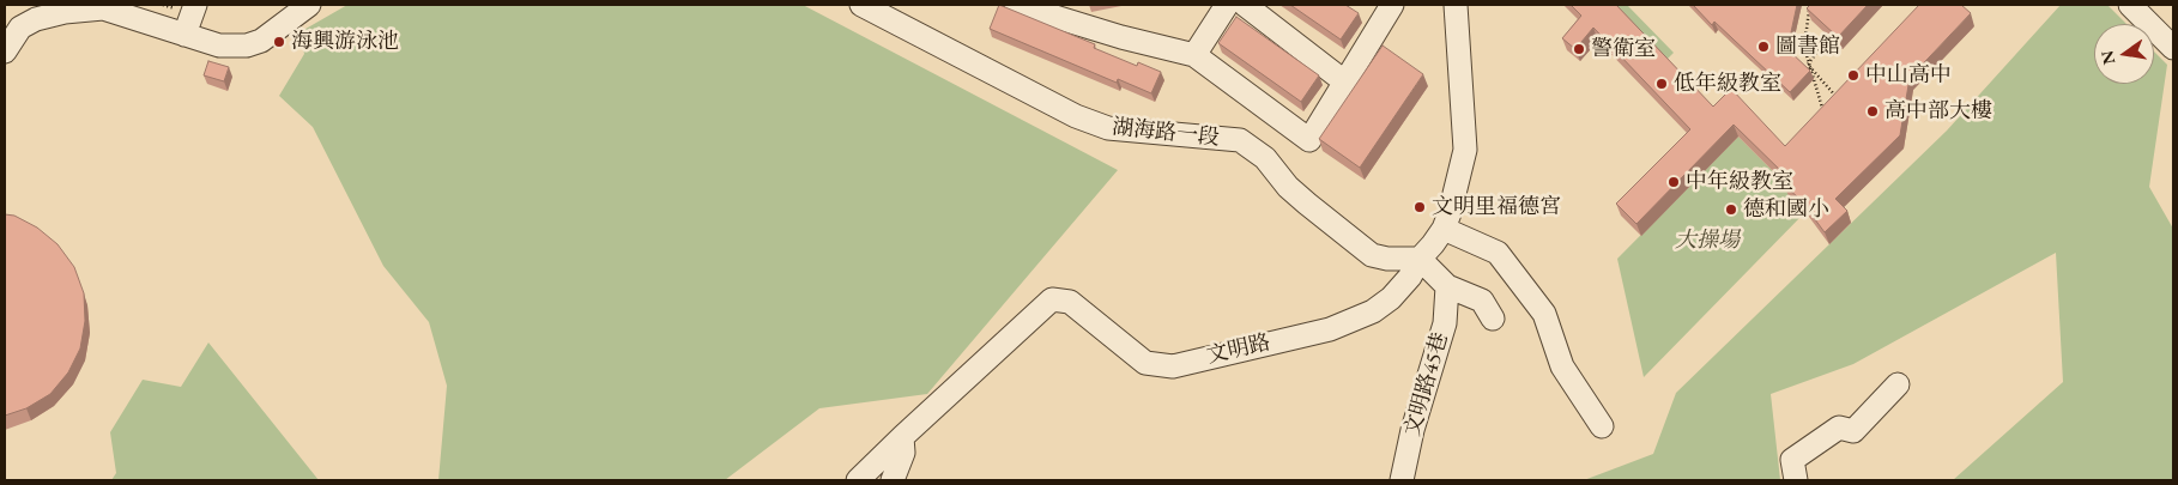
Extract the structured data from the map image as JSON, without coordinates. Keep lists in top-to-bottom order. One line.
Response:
{"streets":{"street":["湖海路一段","文明路","文明路45巷"]},"crossings":[["湖海路一段","文明路"]],"parks":["大操場"],"places":["海興游泳池","圖書館","警衛室","中山高中","低年級教室","高中部大樓","中年級教室","文明里福德宮","德和國小"],"north":"left"}
